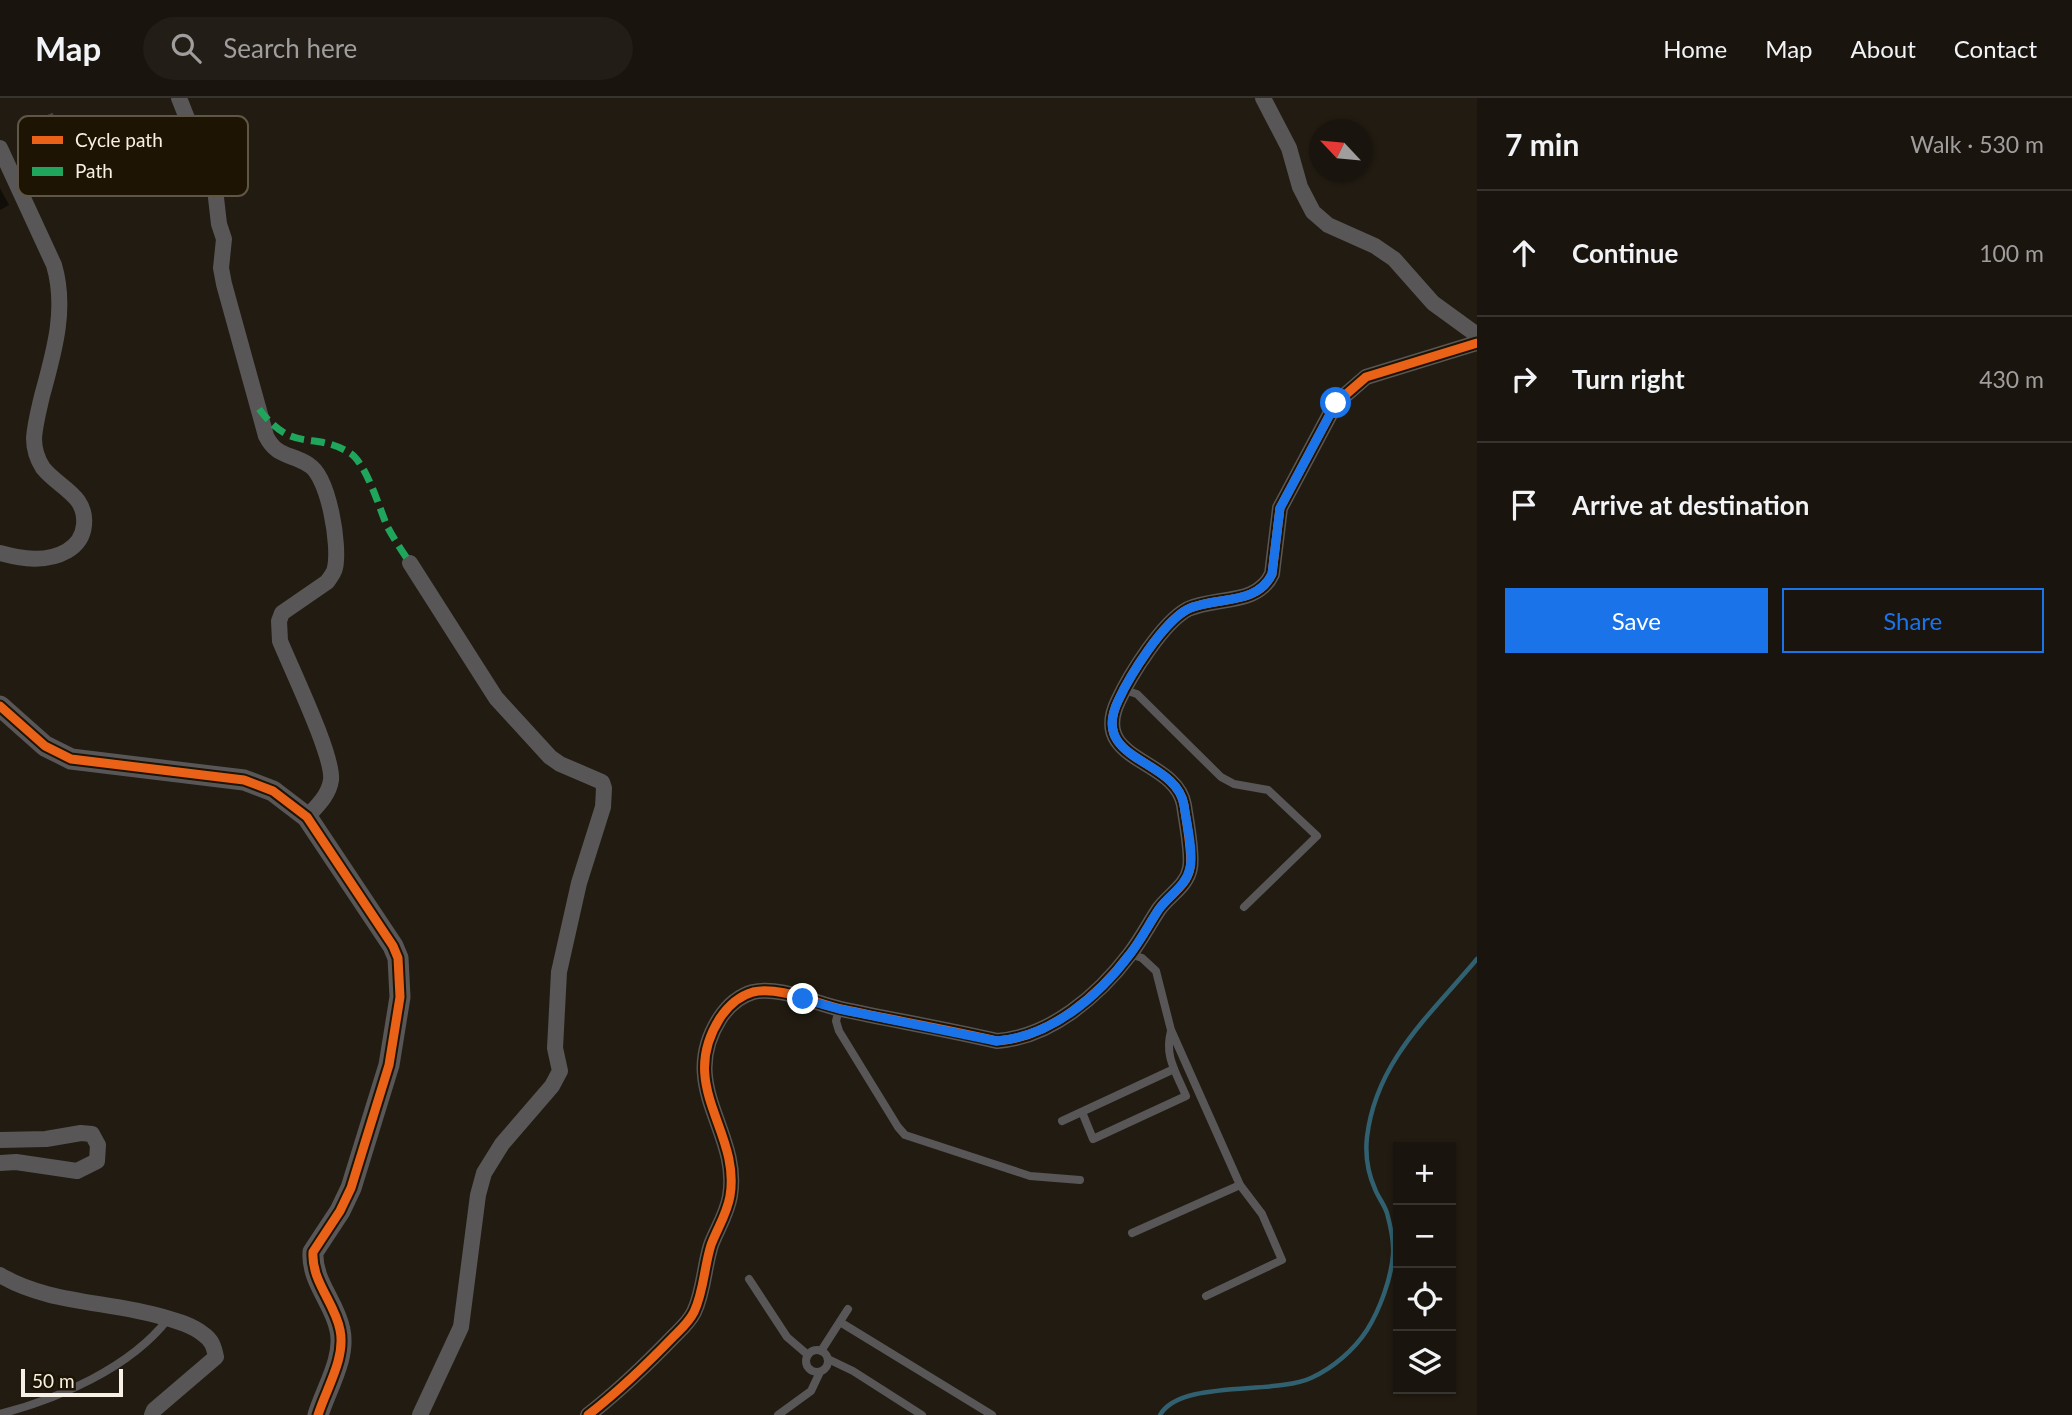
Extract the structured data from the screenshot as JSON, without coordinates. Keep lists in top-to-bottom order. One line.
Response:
{"legend":["Cycle path","Path"],"scale_bar":"50 m","north":"top left","page":{"header":"Map","search":"Search here","nav":["Home","Map","About","Contact"],"heading":["7 min","Walk · 530 m"],"list":[["Continue","100 m"],["Turn right","430 m"],"Arrive at destination"],"buttons":["Save","Share"],"map_buttons":["+","−"],"scale":"50 m"}}
